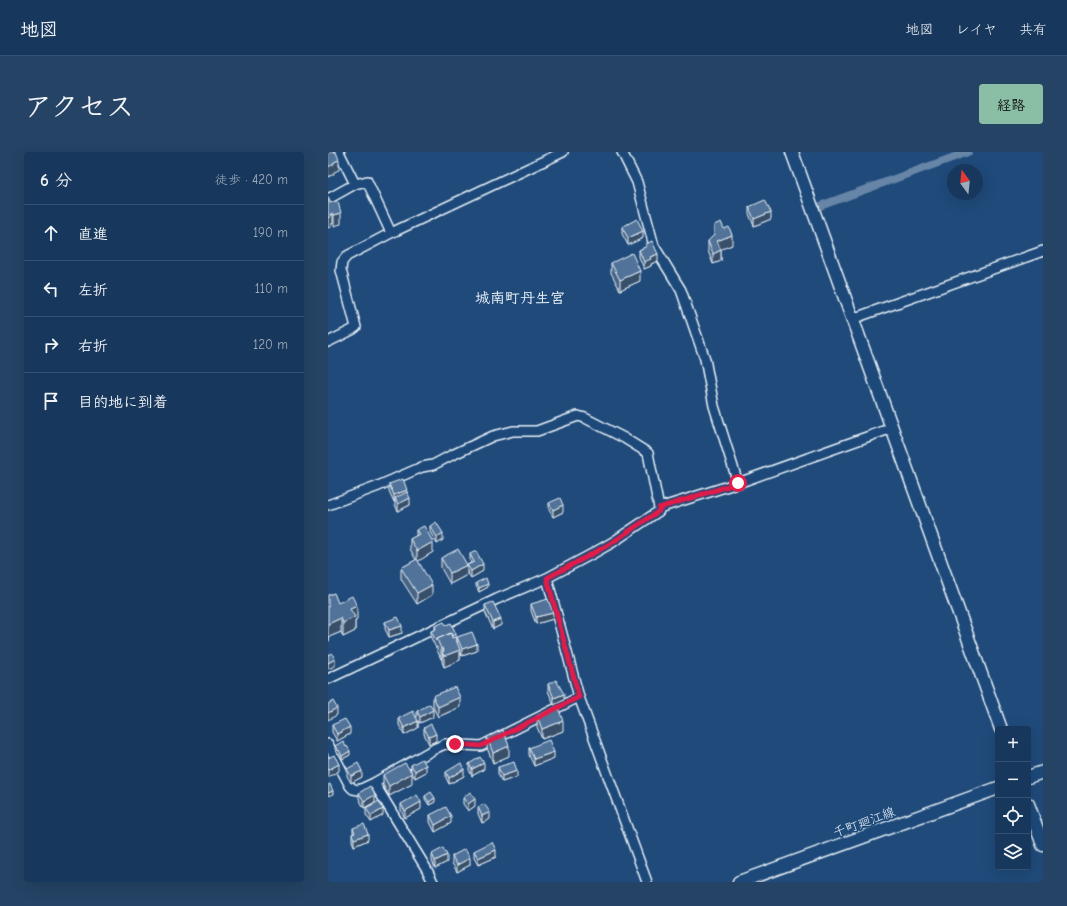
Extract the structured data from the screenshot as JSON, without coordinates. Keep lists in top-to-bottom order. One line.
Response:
{"streets":{"street":["千町廻江線"]},"districts":["城南町丹生宮"],"north":"top","page":{"header":"地図","nav":["地図","レイヤ","共有"],"title":"アクセス","buttons":"経路","heading":["6 分","徒歩 · 420 m"],"list":[["直進","190 m"],["左折","110 m"],["右折","120 m"],"目的地に到着"],"map_buttons":["+","−"]}}
